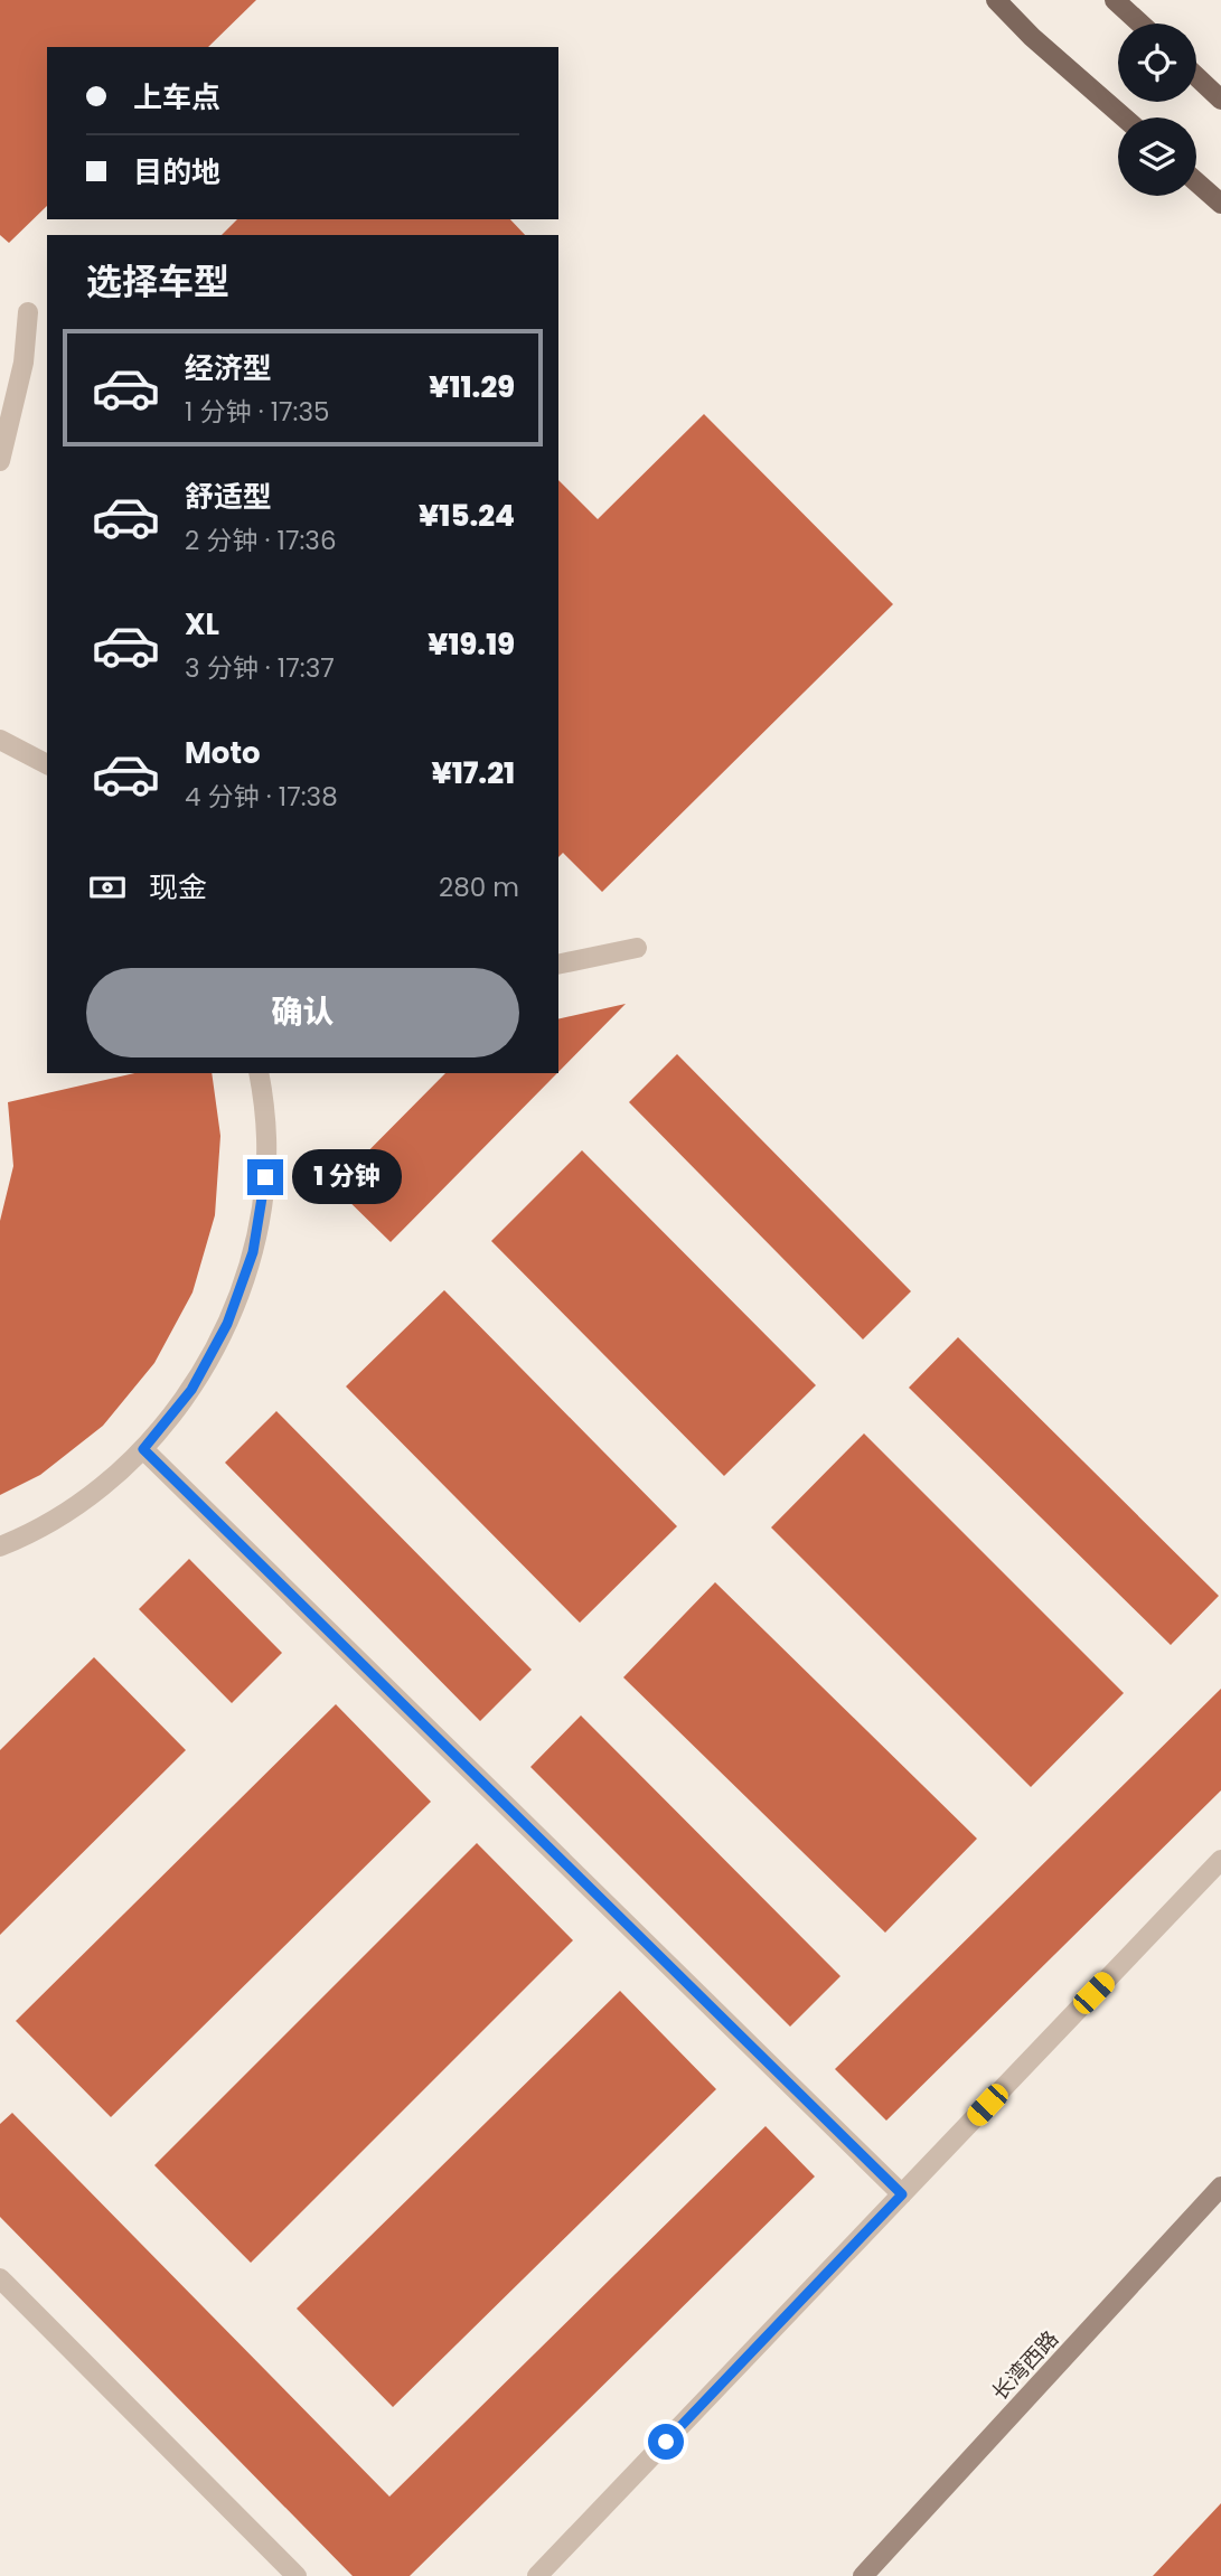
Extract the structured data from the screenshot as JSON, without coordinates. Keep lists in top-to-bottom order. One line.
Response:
{"streets":{"street":["长湾西路"]},"page":{"banner":["上车点","目的地"],"heading":"选择车型","list":[{"name":"经济型","note":"1 分钟 · 17:35","value":"¥11.29"},{"name":"舒适型","note":"2 分钟 · 17:36","value":"¥15.24"},{"name":"XL","note":"3 分钟 · 17:37","value":"¥19.19"},{"name":"Moto","note":"4 分钟 · 17:38","value":"¥17.21"}],"pay":["现金","280 m"],"buttons":"确认","bubble":"1 分钟"}}
